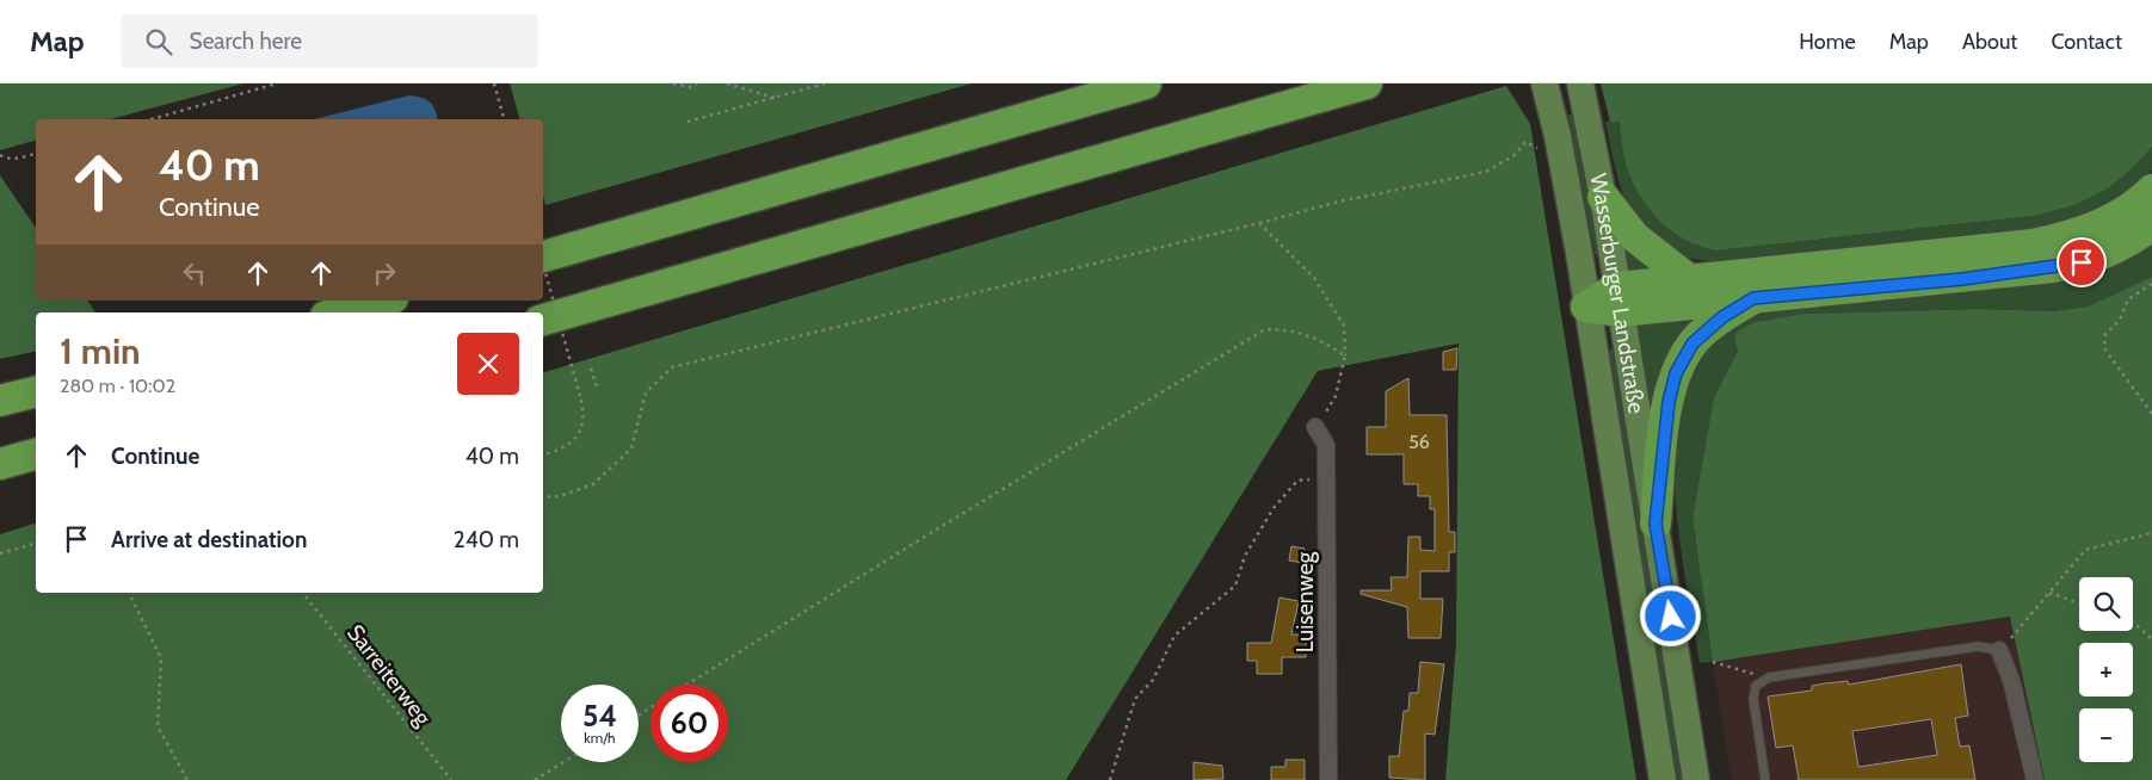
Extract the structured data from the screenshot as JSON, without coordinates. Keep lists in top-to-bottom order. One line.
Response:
{"streets":{"main road":["Wasserburger Landstraße"],"street":["Luisenweg"],"path":["Sarreiterweg"]},"house_numbers":["56"],"page":{"header":"Map","search":"Search here","nav":["Home","Map","About","Contact"],"turn":["40 m","Continue"],"heading":["1 min","280 m · 10:02"],"list":[{"name":"Continue","value":"40 m"},{"name":"Arrive at destination","value":"240 m"}],"map_buttons":["+","−"],"speed":"54 km/h","limit":"60"}}
